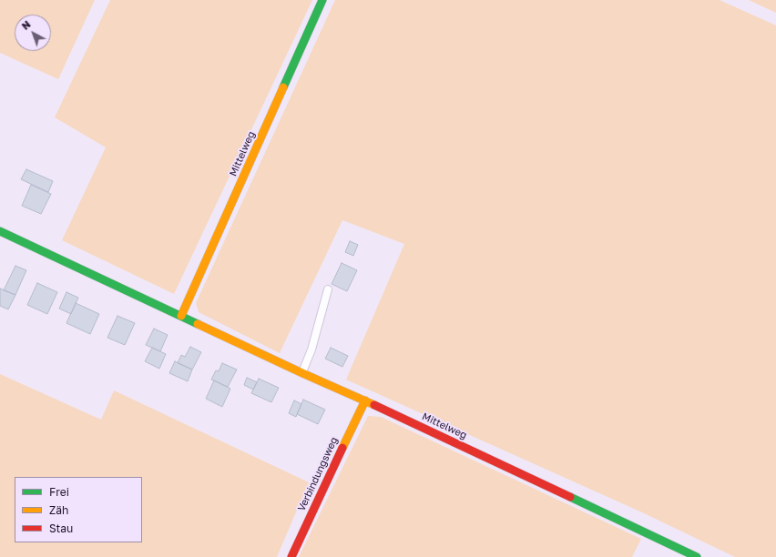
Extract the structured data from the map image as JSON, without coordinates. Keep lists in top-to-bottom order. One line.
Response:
{"streets":{"street":["Mittelweg","Verbindungsweg"]},"crossings":[["Mittelweg","Verbindungsweg"]],"legend":["Frei","Zäh","Stau"],"north":"top left"}
